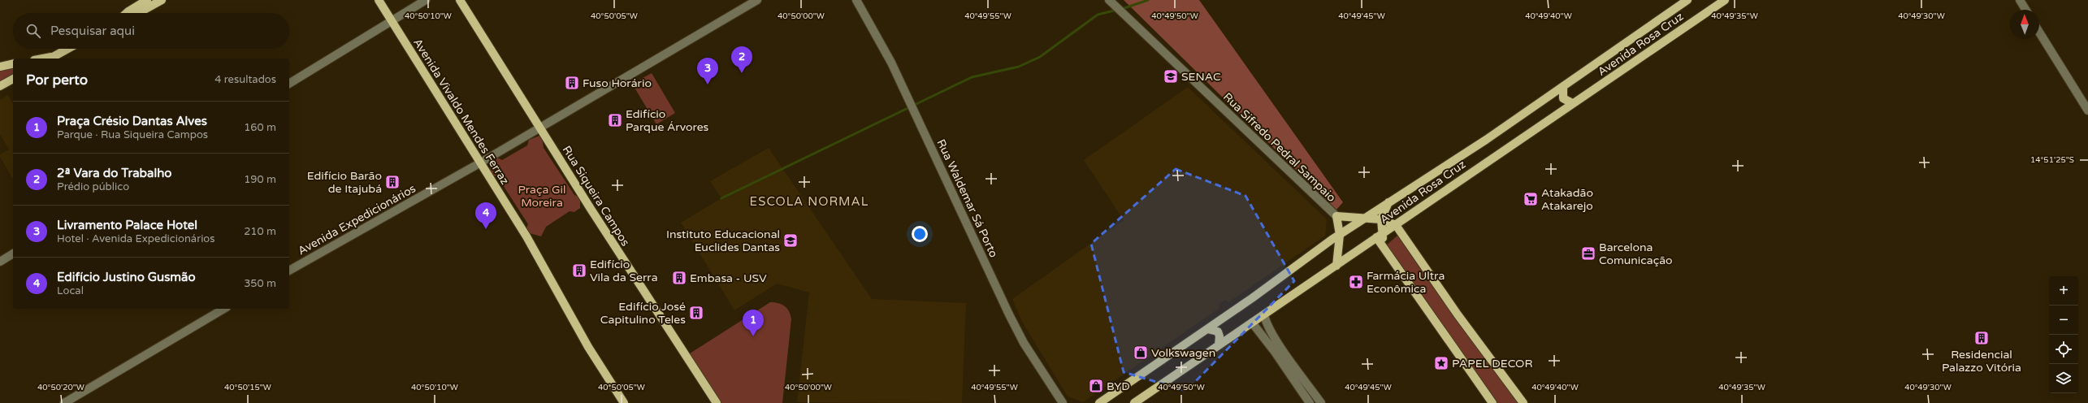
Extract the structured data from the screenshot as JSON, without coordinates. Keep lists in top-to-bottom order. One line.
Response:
{"streets":{"main road":["Avenida Rosa Cruz","Avenida Vivaldo Mendes Ferraz","Rua Siqueira Campos"],"street":["Rua Sifredo Pedral Sampaio","Rua Waldemar Sá Porto","Avenida Expedicionários"]},"crossings":[["Avenida Vivaldo Mendes Ferraz","Avenida Expedicionários"],["Rua Siqueira Campos","Avenida Expedicionários"]],"districts":["ESCOLA NORMAL"],"parks":["Praça Gil Moreira"],"places":{"school or university":["SENAC","Instituto Educacional Euclides Dantas"],"building":["Fuso Horário","Edifício Parque Árvores","Edifício Barão de Itajubá","Edifício Vila da Serra","Embasa - USV","Edifício José Capitulino Teles","Residencial Palazzo Vitória"],"supermarket":["Atakadão Atakarejo"],"office":["Barcelona Comunicação"],"pharmacy":["Farmácia Ultra Econômica"],"shop":["Volkswagen","BYD"],"place":["PAPEL DECOR"]},"north":"top","page":{"search":"Pesquisar aqui","pins":["2","3","4","1"],"heading":["Por perto","4 resultados"],"list":[{"mark":"1","name":"Praça Crésio Dantas Alves","note":"Parque · Rua Siqueira Campos","value":"160 m"},{"mark":"2","name":"2ª Vara do Trabalho","note":"Prédio público","value":"190 m"},{"mark":"3","name":"Livramento Palace Hotel","note":"Hotel · Avenida Expedicionários","value":"210 m"},{"mark":"4","name":"Edifício Justino Gusmão","note":"Local","value":"350 m"}],"map_buttons":["+","−"]},"coordinates":["40°50'10\"W","40°50'05\"W","40°50'00\"W","40°49'55\"W","40°49'50\"W","40°49'45\"W","40°49'40\"W","40°49'35\"W","40°49'30\"W","14°51'25\"S","40°50'20\"W","40°50'15\"W"]}
